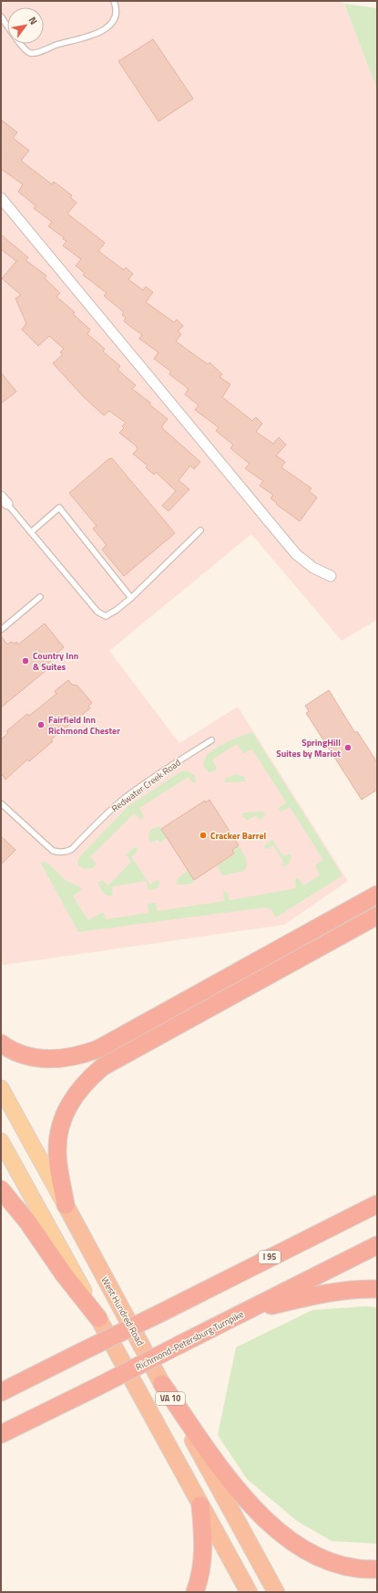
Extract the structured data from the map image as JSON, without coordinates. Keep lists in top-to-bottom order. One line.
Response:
{"streets":{"highway":["I 95","West Hundred Road","Richmond-Petersburg Turnpike","VA 10"],"lane":["Redwater Creek Road"]},"places":["Country Inn & Suites","Fairfield Inn Richmond Chester","SpringHill Suites by Mariot","Cracker Barrel"],"north":"top right"}
